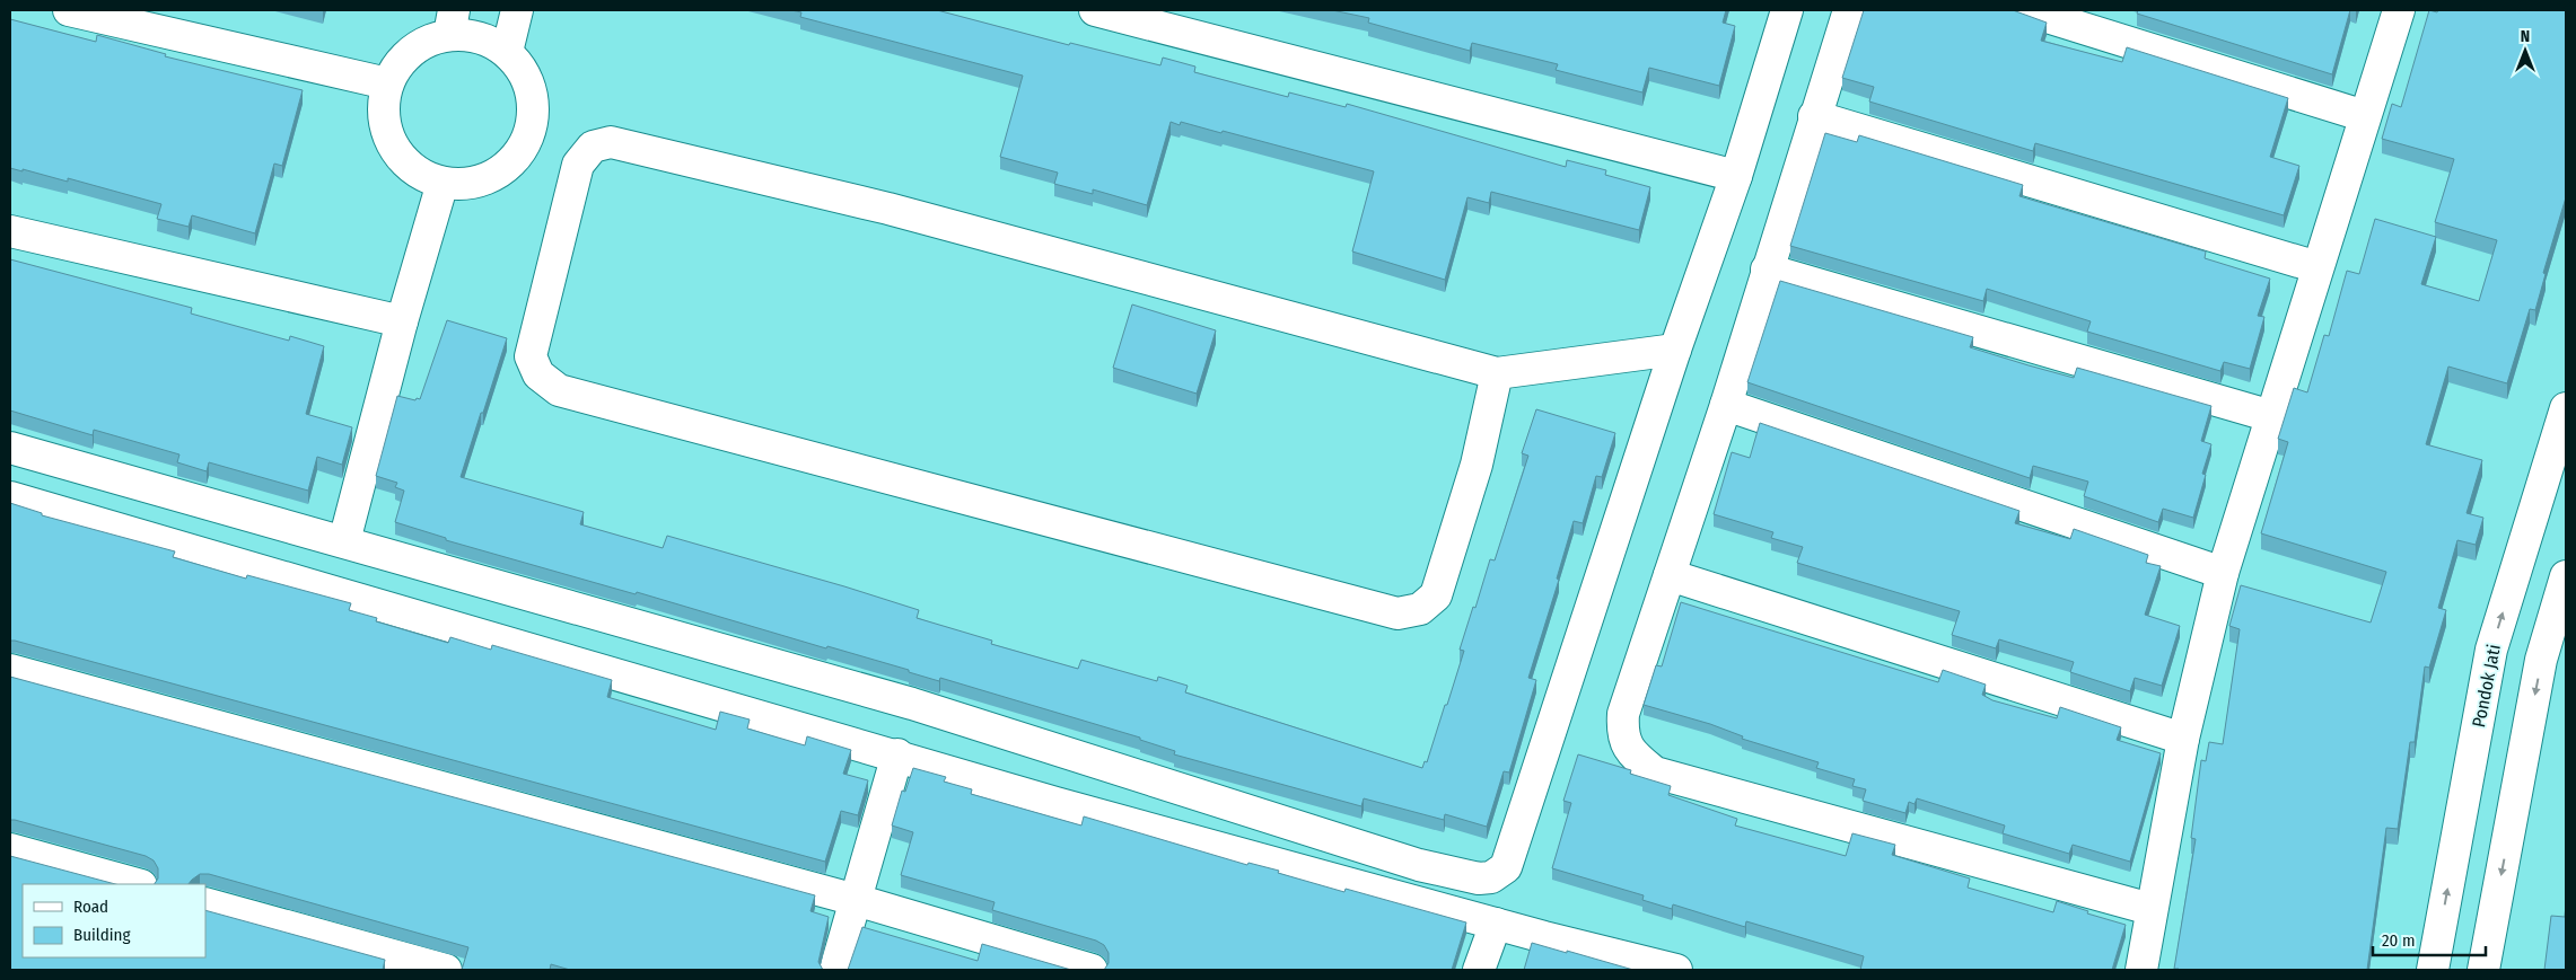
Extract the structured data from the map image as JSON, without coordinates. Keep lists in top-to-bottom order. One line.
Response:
{"streets":{"street":["Pondok Jati"]},"legend":["Road","Building"],"scale_bar":"20 m","north":"top"}
